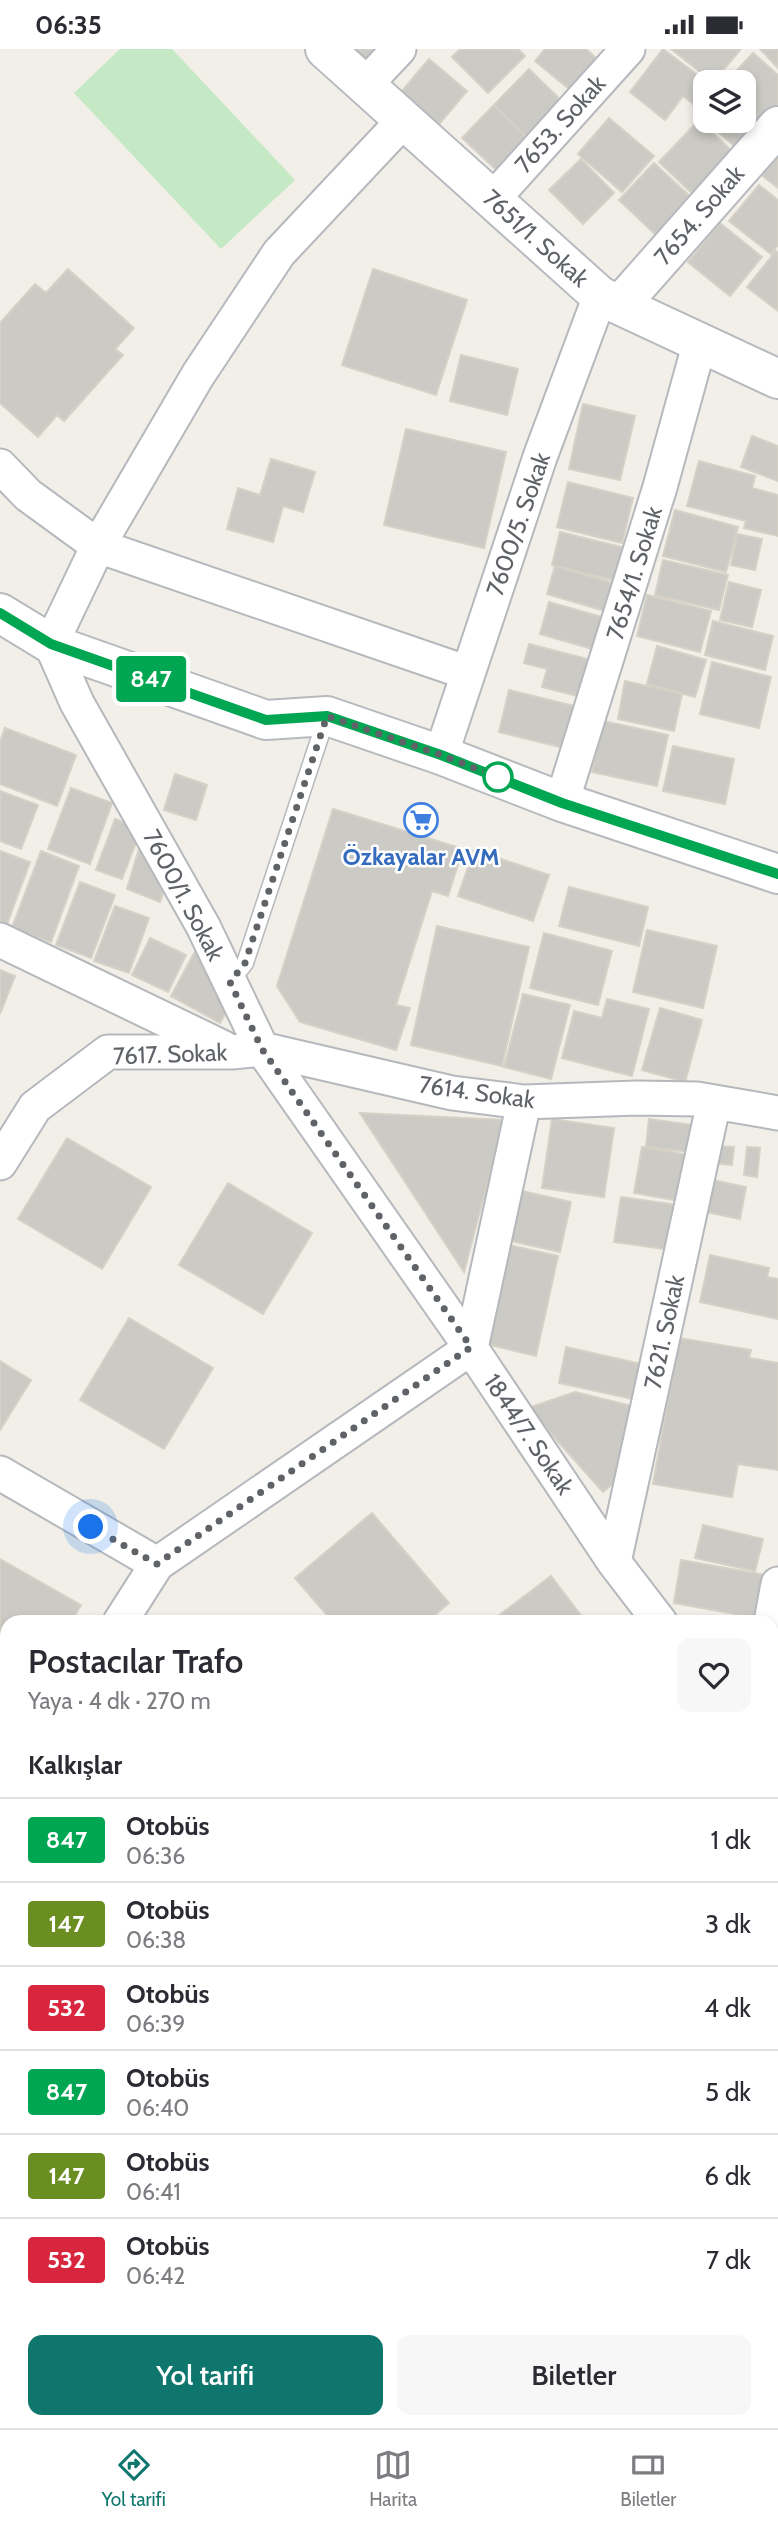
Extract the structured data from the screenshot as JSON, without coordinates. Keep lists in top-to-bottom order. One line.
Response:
{"streets":{"street":["7653. Sokak","7654. Sokak","7651/1. Sokak","7600/5. Sokak","7654/1. Sokak","7600/1. Sokak","7617. Sokak","7614. Sokak","7621. Sokak","1844/7. Sokak"]},"crossings":[["7653. Sokak","7651/1. Sokak"],["7654. Sokak","7651/1. Sokak"],["7654. Sokak","7600/5. Sokak"],["7651/1. Sokak","7600/5. Sokak"],["7651/1. Sokak","7654/1. Sokak"],["7600/1. Sokak","7617. Sokak"],["7600/1. Sokak","7614. Sokak"],["7600/1. Sokak","1844/7. Sokak"],["7617. Sokak","7614. Sokak"],["7614. Sokak","7621. Sokak"],["7614. Sokak","1844/7. Sokak"],["7621. Sokak","1844/7. Sokak"]],"places":{"supermarket":["Özkayalar AVM"]},"lines":["bus line 847"],"page":{"status":"06:35","on_map":"847","heading":[["Postacılar Trafo","Yaya · 4 dk · 270 m"],"Kalkışlar"],"list":[{"mark":"847","name":"Otobüs","note":"06:36","value":"1 dk"},{"mark":"147","name":"Otobüs","note":"06:38","value":"3 dk"},{"mark":"532","name":"Otobüs","note":"06:39","value":"4 dk"},{"mark":"847","name":"Otobüs","note":"06:40","value":"5 dk"},{"mark":"147","name":"Otobüs","note":"06:41","value":"6 dk"},{"mark":"532","name":"Otobüs","note":"06:42","value":"7 dk"}],"buttons":["Yol tarifi","Biletler"],"tabs":["Yol tarifi","Harita","Biletler"]}}
